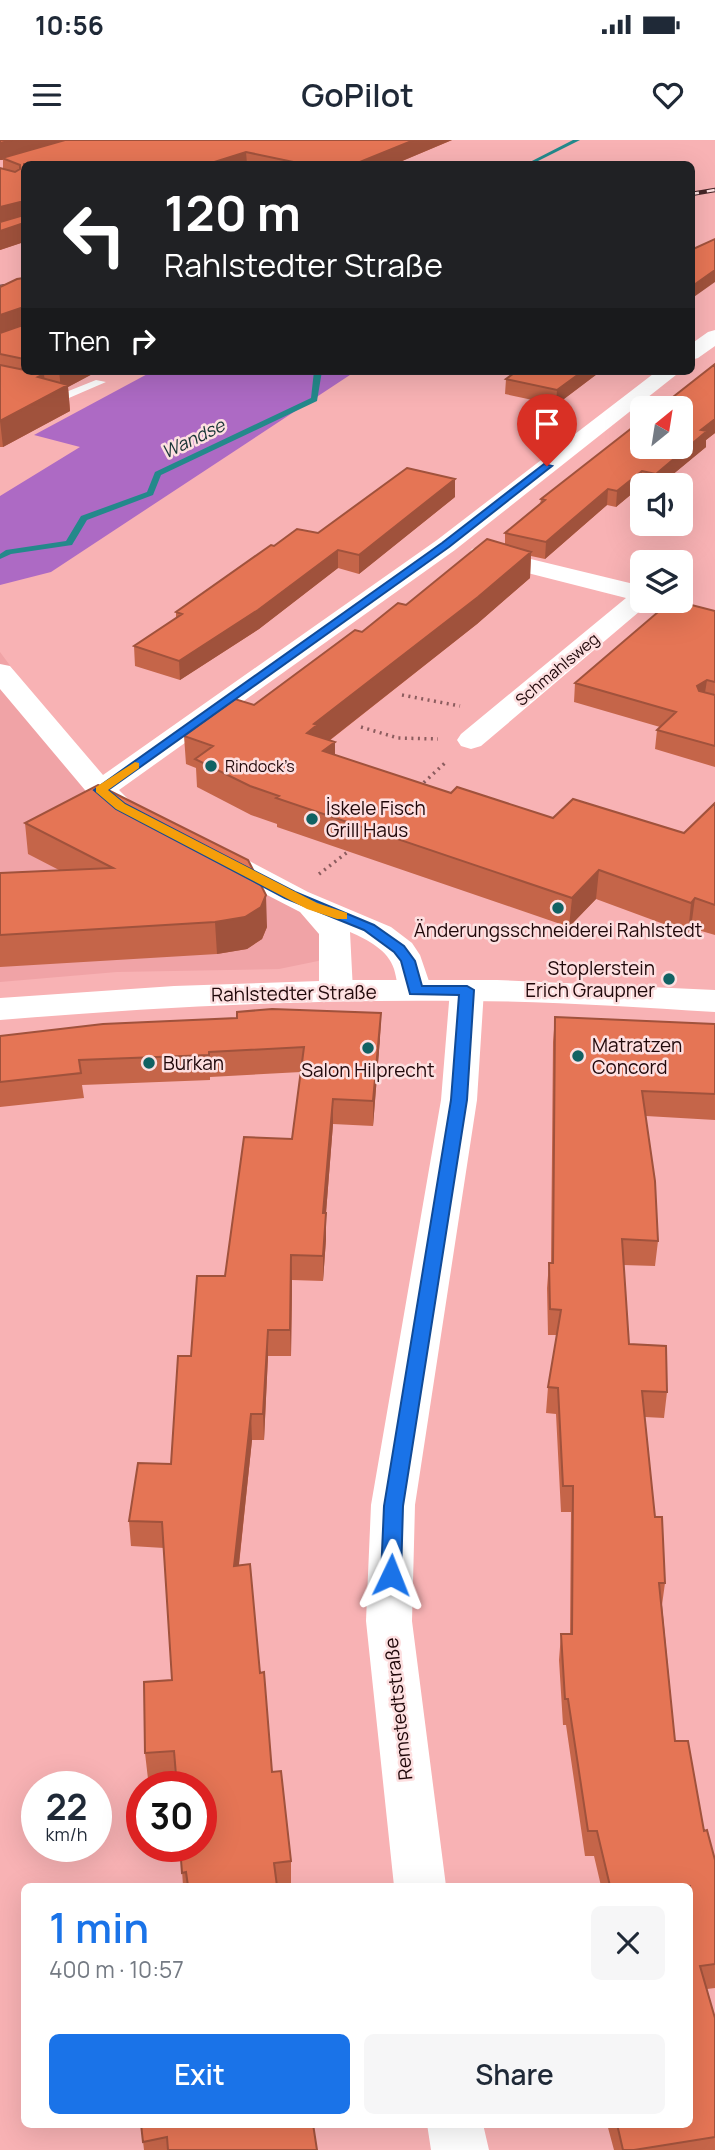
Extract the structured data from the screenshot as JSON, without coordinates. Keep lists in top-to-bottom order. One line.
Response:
{"streets":{"main road":["Rahlstedter Straße"],"street":["Schmahlsweg","Remstedtstraße"]},"crossings":[["Rahlstedter Straße","Remstedtstraße"]],"water":["Wandse"],"places":["Rindock’s","İskele Fisch Grill Haus","Änderungsschneiderei Rahlstedt","Stoplerstein Erich Graupner","Salon Hilprecht","Matratzen Concord","Burkan"],"north":"top right","page":{"status":"10:56","header":"GoPilot","turn":["120 m","Rahlstedter Straße"],"then":"Then","speed":"22 km/h","limit":"30","heading":["1 min","400 m · 10:57"],"buttons":["Exit","Share"]}}
